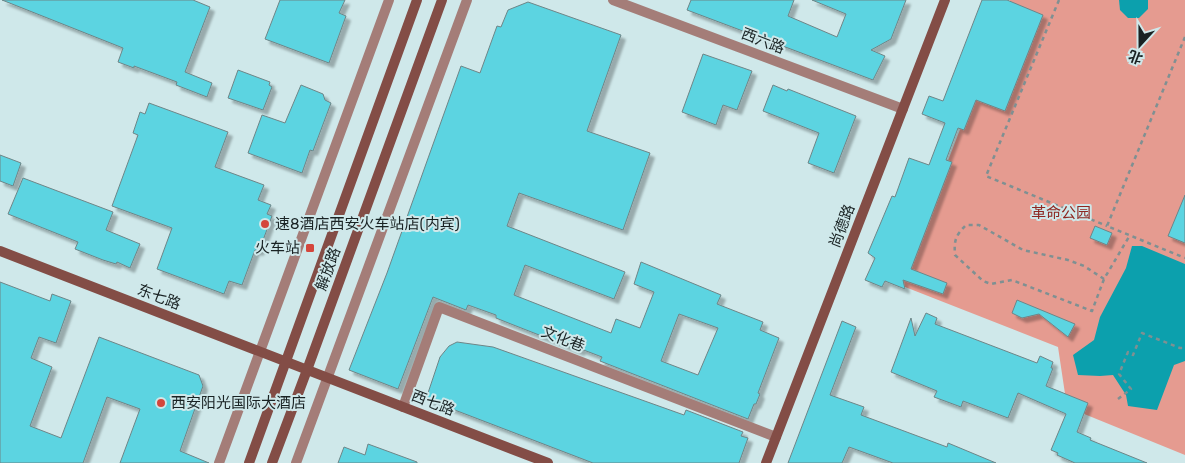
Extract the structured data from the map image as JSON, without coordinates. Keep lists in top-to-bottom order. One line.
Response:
{"streets":{"street":["西六路","尚德路","解放路","东七路","文化巷","西七路"]},"crossings":[["西六路","尚德路"],["尚德路","文化巷"],["解放路","东七路"],["解放路","西七路"],["东七路","西七路"],["文化巷","西七路"]],"parks":["革命公园"],"places":{"other":["速8酒店西安火车站店(内宾)","西安阳光国际大酒店"],"transit":["火车站"]},"north":"bottom"}
